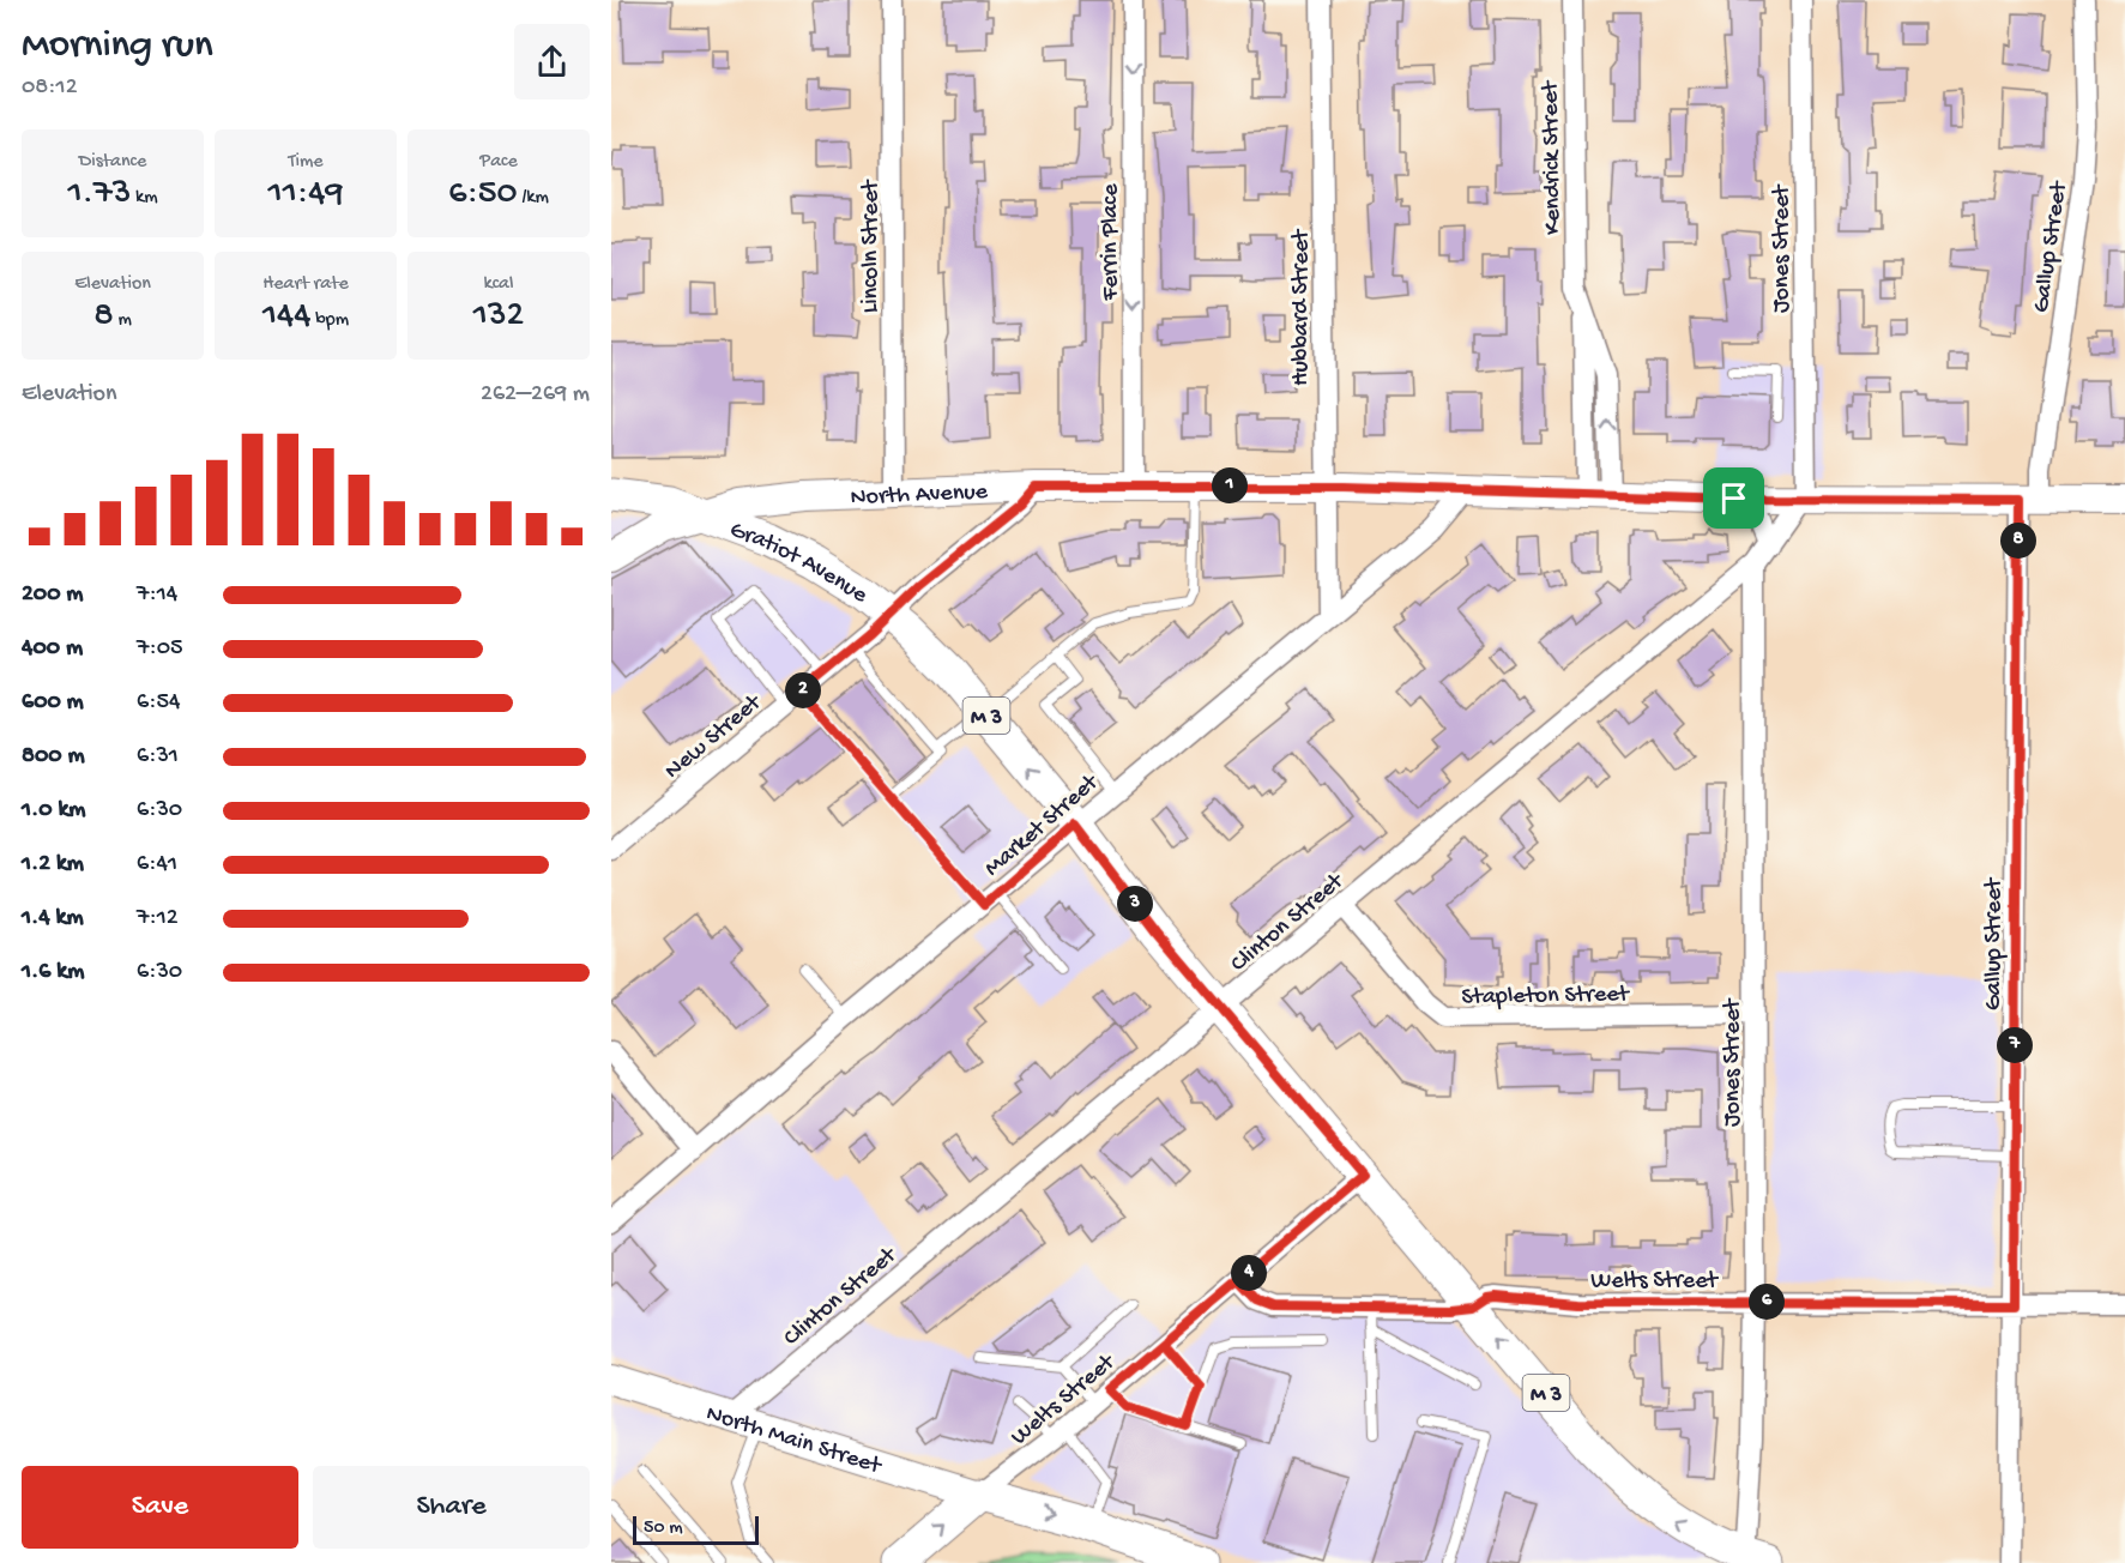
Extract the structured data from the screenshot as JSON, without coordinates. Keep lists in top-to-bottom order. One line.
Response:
{"streets":{"main road":["North Avenue","Gratiot Avenue","M 3","North Main Street"],"street":["Kendrick Street","Ferrin Place","Lincoln Street","Gallup Street","Jones Street","Hubbard Street","New Street","Market Street","Clinton Street","Stapleton Street","Welts Street"]},"crossings":[["Kendrick Street","North Avenue"],["Ferrin Place","North Avenue"],["Lincoln Street","North Avenue"],["Gallup Street","North Avenue"],["Gallup Street","Welts Street"],["Jones Street","North Avenue"],["Jones Street","Gratiot Avenue"],["Jones Street","Clinton Street"],["Jones Street","Stapleton Street"],["Jones Street","Welts Street"],["Hubbard Street","North Avenue"],["Hubbard Street","Market Street"],["North Avenue","Gratiot Avenue"],["North Avenue","New Street"],["North Avenue","Market Street"],["North Avenue","Clinton Street"],["Gratiot Avenue","New Street"],["Gratiot Avenue","Market Street"],["Gratiot Avenue","Clinton Street"],["Gratiot Avenue","Welts Street"],["Clinton Street","Stapleton Street"],["Clinton Street","North Main Street"],["Welts Street","North Main Street"]],"one_way":["Ferrin Place"],"scale_bar":"50 m","page":{"heading":["Morning run","08:12"],"stats":[["Distance","1.73 km"],["Time","11:49"],["Pace","6:50 /km"],["Elevation","8 m"],["Heart rate","144 bpm"],["kcal","132"]],"chart":["Elevation","262–269 m"],"pins":["1","8","2","3","7","4","6"],"list":[{"name":"200 m","note":"7:14"},{"name":"400 m","note":"7:05"},{"name":"600 m","note":"6:54"},{"name":"800 m","note":"6:31"},{"name":"1.0 km","note":"6:30"},{"name":"1.2 km","note":"6:41"},{"name":"1.4 km","note":"7:12"},{"name":"1.6 km","note":"6:30"}],"buttons":["Save","Share"],"scale":"50 m"}}
